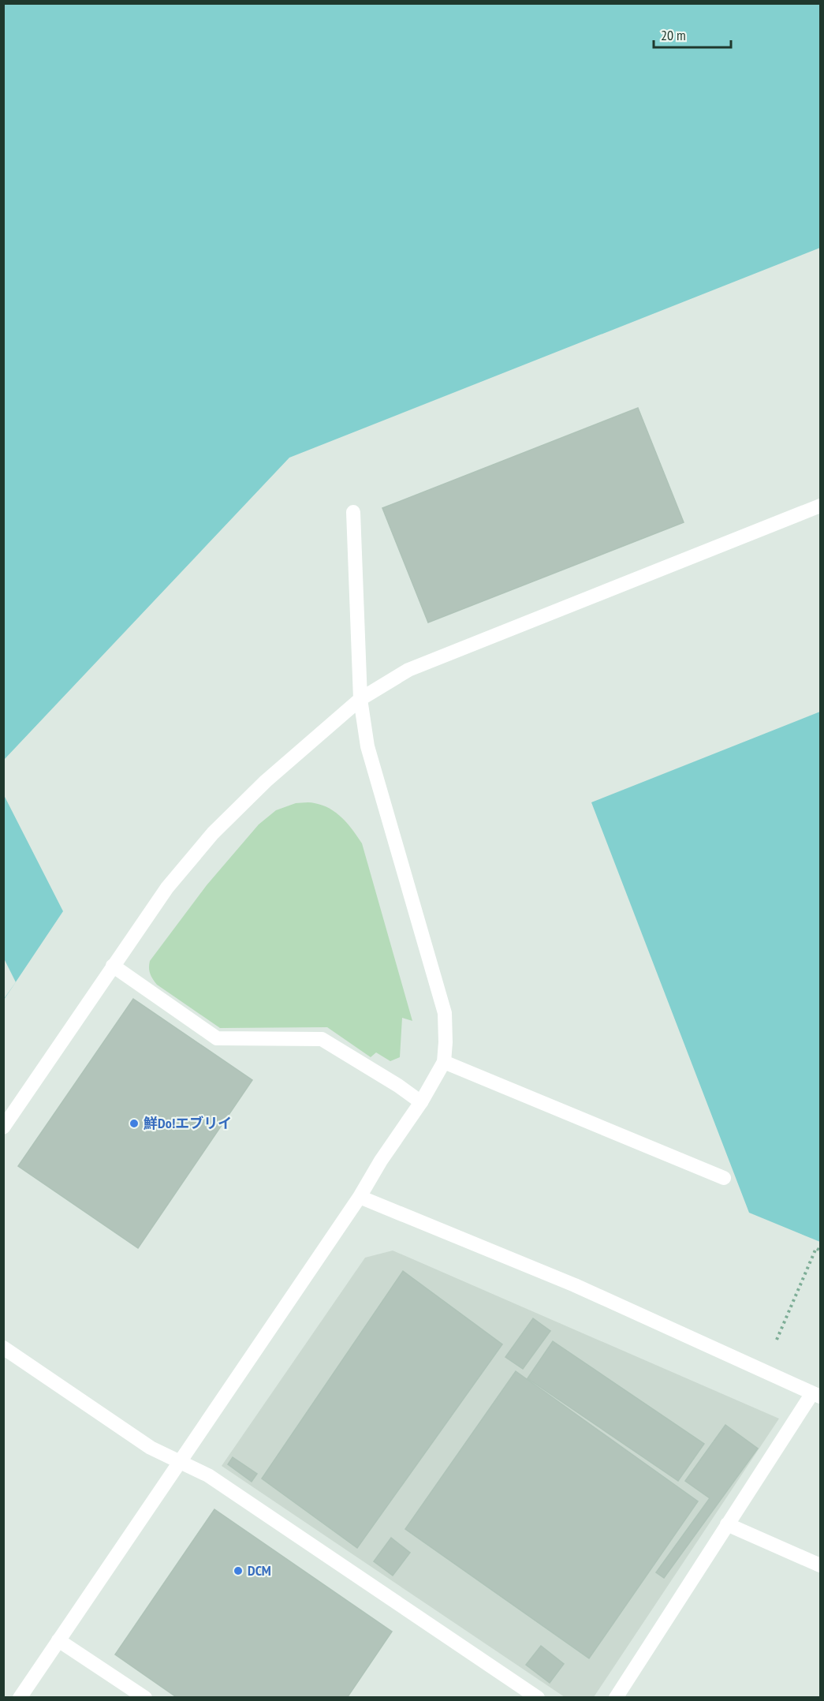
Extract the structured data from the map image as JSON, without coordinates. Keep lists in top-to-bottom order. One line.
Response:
{"places":["鮮Do!エブリイ","DCM"],"scale_bar":"20 m"}
